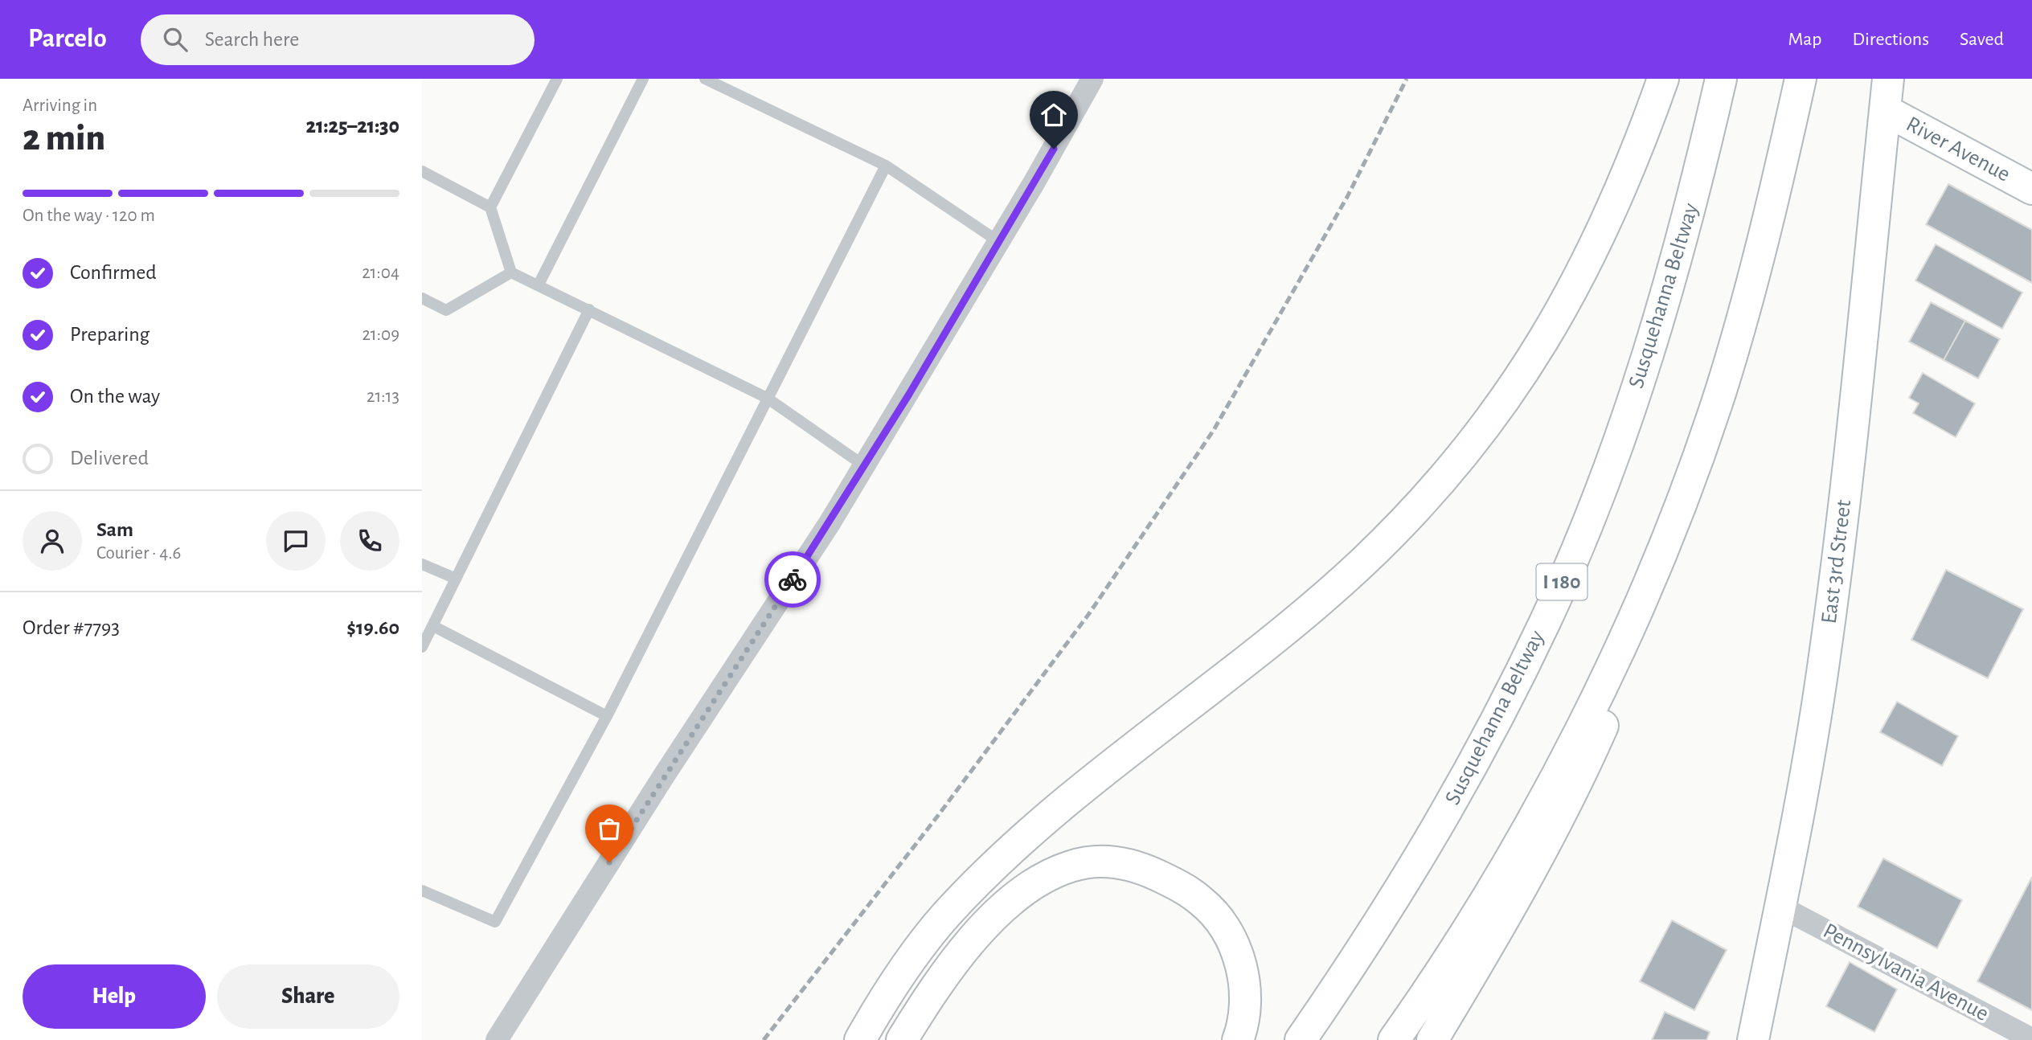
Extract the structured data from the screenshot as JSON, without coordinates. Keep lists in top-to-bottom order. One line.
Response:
{"streets":{"main road":["River Avenue","Susquehanna Beltway","East 3rd Street","I 180"],"street":["Pennsylvania Avenue"]},"crossings":[["River Avenue","East 3rd Street"],["East 3rd Street","Pennsylvania Avenue"]],"page":{"header":"Parcelo","search":"Search here","nav":["Map","Directions","Saved"],"heading":["2 min","Arriving in","21:25–21:30"],"panel":["Sam","Courier · 4.6","Order #7793","$19.60"],"bar":"On the way · 120 m","list":[["Confirmed","21:04"],["Preparing","21:09"],["On the way","21:13"],"Delivered"],"buttons":["Help","Share"]}}
